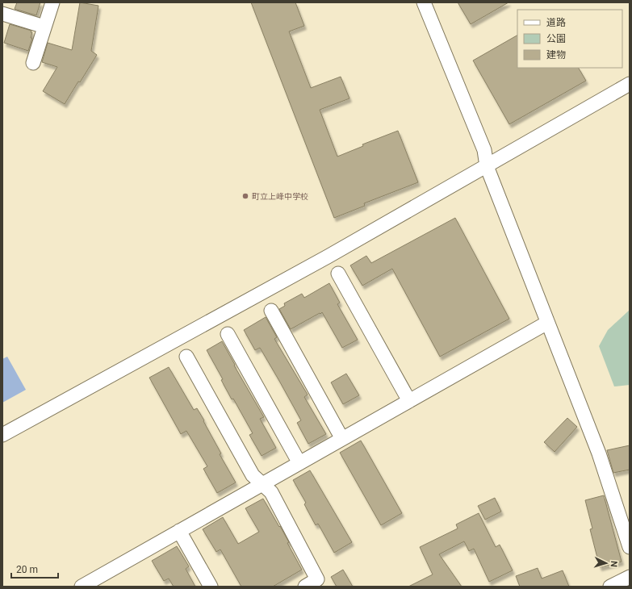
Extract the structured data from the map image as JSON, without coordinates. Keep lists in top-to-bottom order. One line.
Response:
{"places":["町立上峰中学校"],"legend":["道路","公園","建物"],"scale_bar":"20 m","north":"right"}
